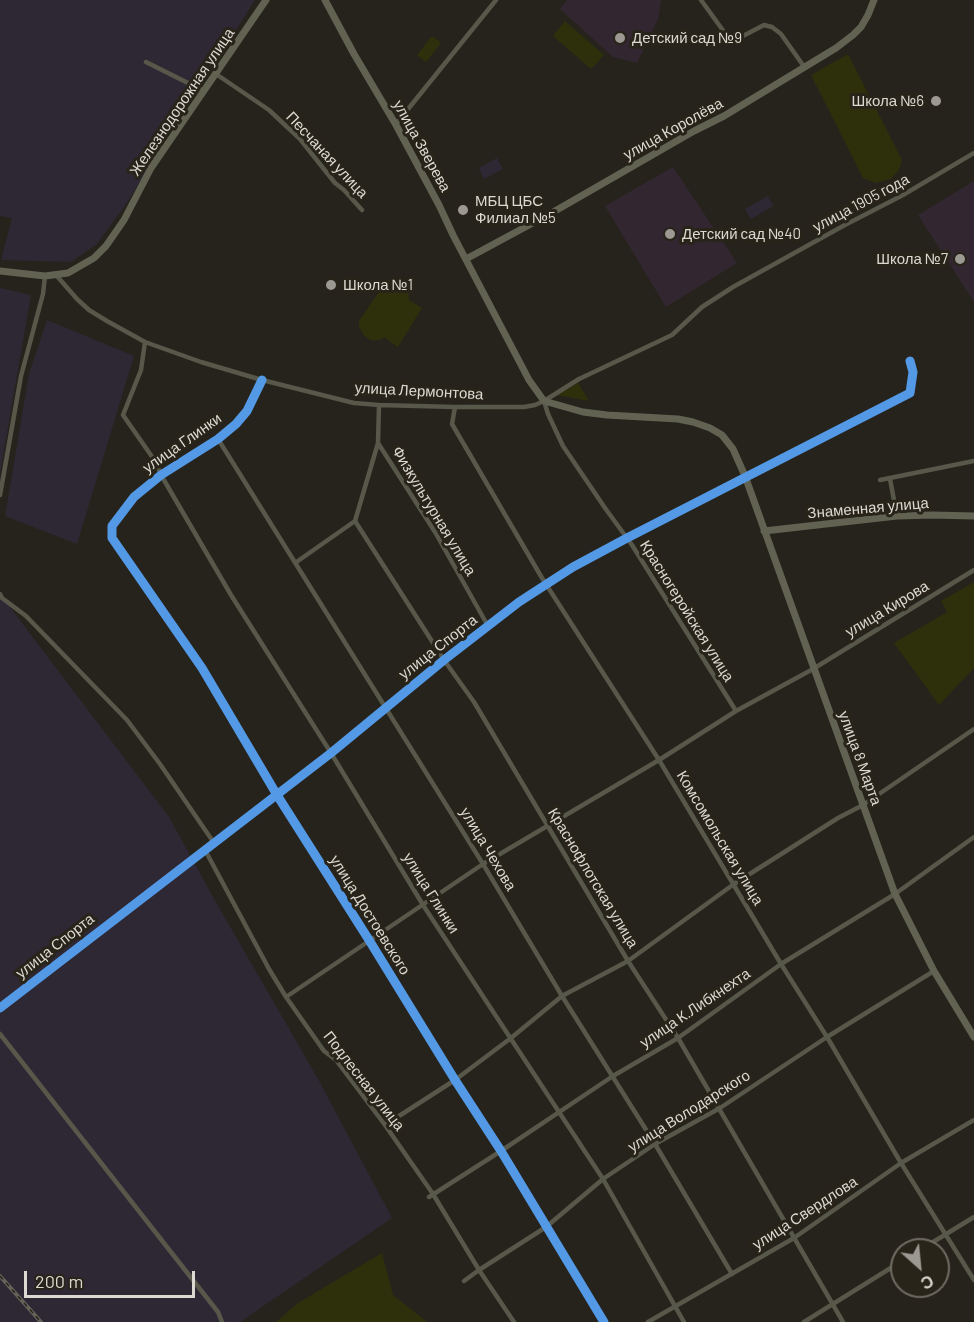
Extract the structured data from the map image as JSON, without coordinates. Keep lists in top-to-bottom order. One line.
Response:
{"streets":{"main road":["Железнодорожная улица","улица Королёва","улица Зверева","улица Лермонтова","Знаменная улица","улица 8 Марта"],"street":["Песчаная улица","улица 1905 года","улица Глинки","Физкультурная улица","улица Кирова","Красногеройская улица","улица Спорта","Комсомольская улица","улица Чехова","Краснофлотская улица","улица Достоевского","улица К.Либкнехта","Подлесная улица","улица Володарского","улица Свердлова"]},"crossings":[["Железнодорожная улица","Песчаная улица"],["Железнодорожная улица","улица Лермонтова"],["улица Королёва","улица Зверева"],["улица Зверева","улица 1905 года"],["улица Зверева","улица Лермонтова"],["улица Зверева","Красногеройская улица"],["улица 1905 года","улица Лермонтова"],["улица 1905 года","Красногеройская улица"],["улица Лермонтова","улица Глинки"],["улица Лермонтова","Физкультурная улица"],["улица Лермонтова","Красногеройская улица"],["улица Лермонтова","улица Спорта"],["улица Лермонтова","улица 8 Марта"],["улица Лермонтова","Комсомольская улица"],["улица Глинки","улица Кирова"],["улица Глинки","улица Спорта"],["улица Глинки","улица Чехова"],["улица Глинки","улица Достоевского"],["улица Глинки","улица К.Либкнехта"],["улица Глинки","улица Володарского"],["улица Глинки","улица Свердлова"],["Знаменная улица","улица 8 Марта"],["Физкультурная улица","улица Спорта"],["улица Кирова","Красногеройская улица"],["улица Кирова","улица 8 Марта"],["улица Кирова","Комсомольская улица"],["улица Кирова","улица Чехова"],["улица Кирова","Краснофлотская улица"],["улица Кирова","улица Достоевского"],["улица Кирова","Подлесная улица"],["Красногеройская улица","улица Спорта"],["улица Спорта","улица 8 Марта"],["улица Спорта","Комсомольская улица"],["улица Спорта","улица Чехова"],["улица Спорта","Краснофлотская улица"],["улица Спорта","улица Достоевского"],["улица Спорта","Подлесная улица"],["улица 8 Марта","улица К.Либкнехта"],["улица 8 Марта","улица Володарского"],["Комсомольская улица","улица К.Либкнехта"],["Комсомольская улица","улица Володарского"],["Комсомольская улица","улица Свердлова"],["улица Чехова","улица К.Либкнехта"],["улица Чехова","улица Володарского"],["улица Чехова","улица Свердлова"],["Краснофлотская улица","улица К.Либкнехта"],["Краснофлотская улица","улица Володарского"],["Краснофлотская улица","улица Свердлова"],["улица Достоевского","улица К.Либкнехта"],["улица Достоевского","улица Володарского"],["улица К.Либкнехта","Подлесная улица"],["Подлесная улица","улица Володарского"]],"places":["Детский сад №9","Школа №6","МБЦ ЦБС Филиал №5","Детский сад №40","Школа №7","Школа №1"],"scale_bar":"200 m","north":"bottom right"}
